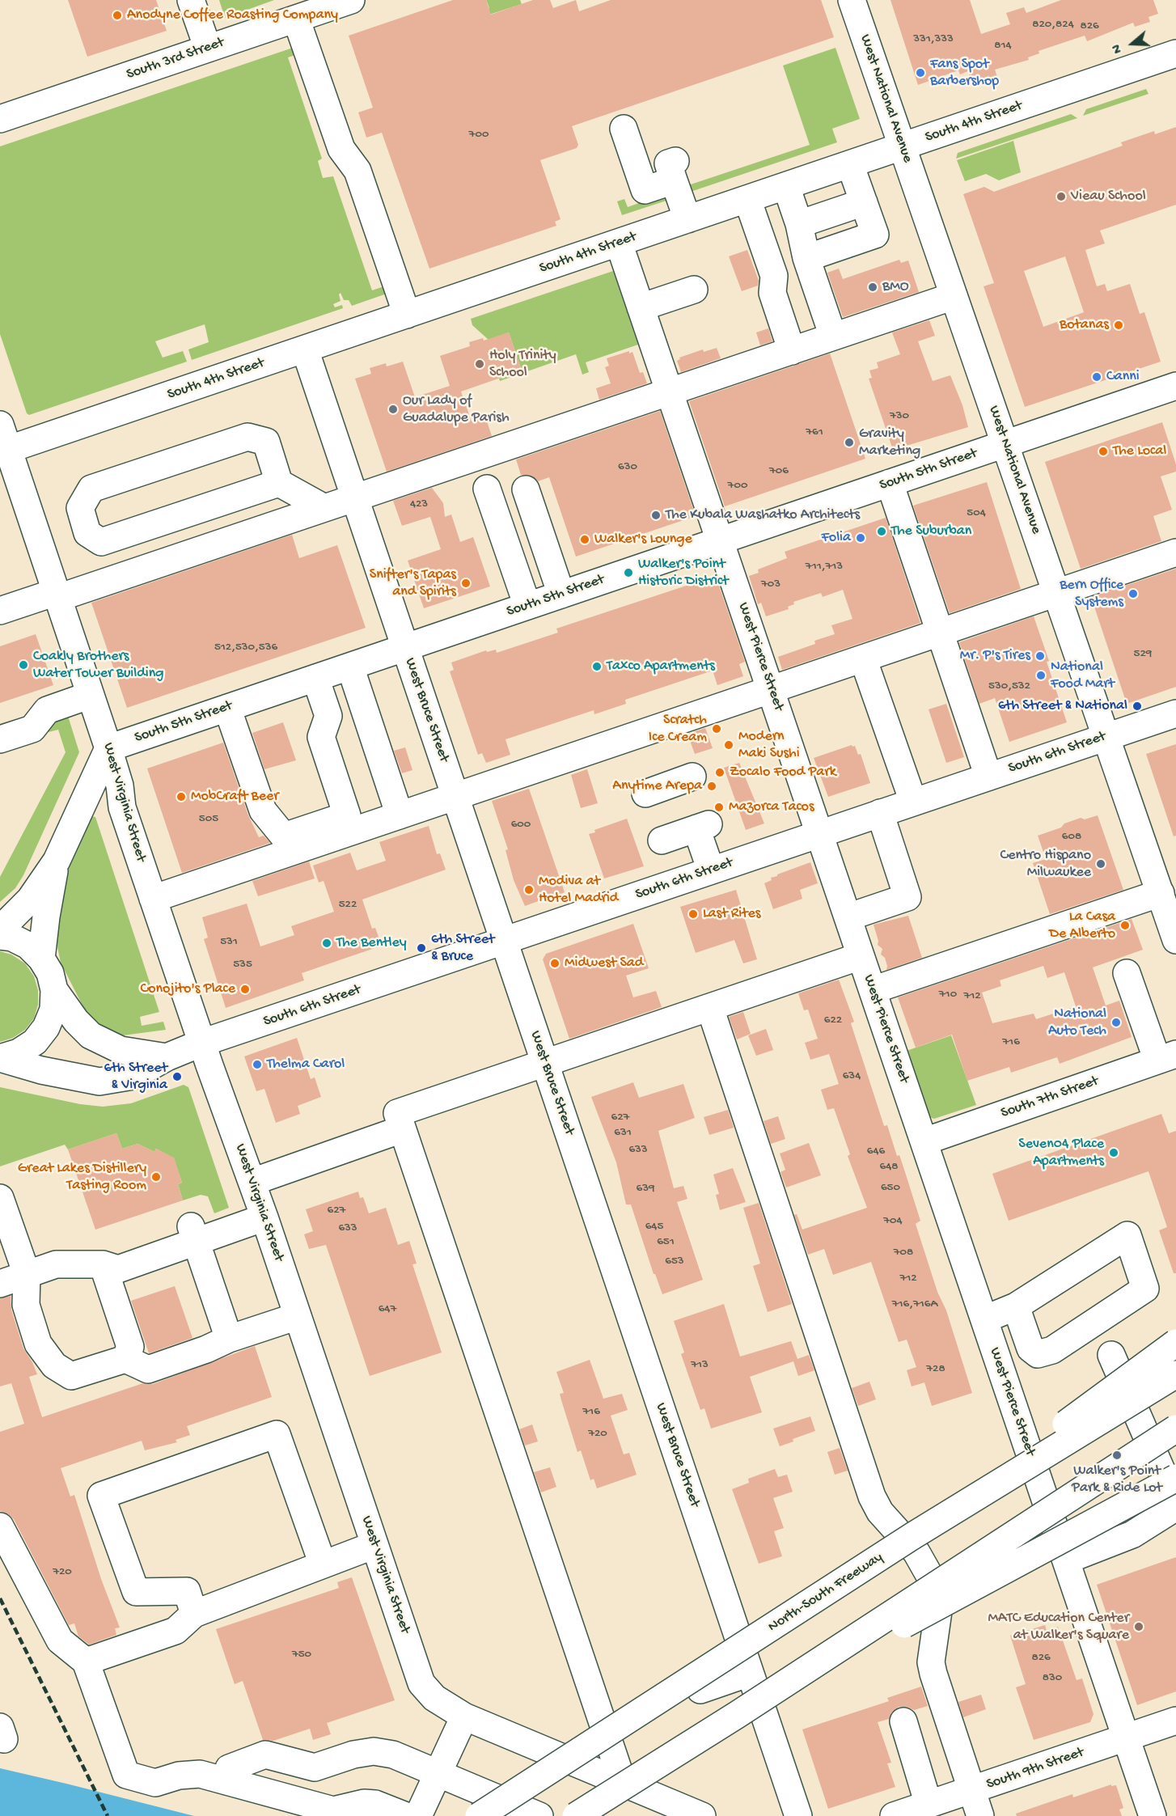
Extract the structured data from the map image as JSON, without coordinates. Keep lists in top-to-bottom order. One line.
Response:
{"streets":{"main road":["South 3rd Street","West National Avenue","South 4th Street","South 5th Street","West Pierce Street","West Bruce Street","South 6th Street","West Virginia Street","South 7th Street","North-South Freeway","South 9th Street"]},"crossings":[["West National Avenue","South 4th Street"],["West National Avenue","South 5th Street"],["West National Avenue","South 6th Street"],["South 4th Street","West Pierce Street"],["South 4th Street","West Bruce Street"],["South 4th Street","West Virginia Street"],["South 5th Street","West Pierce Street"],["South 5th Street","West Bruce Street"],["South 5th Street","West Virginia Street"],["West Pierce Street","South 6th Street"],["West Pierce Street","South 7th Street"],["West Pierce Street","South 9th Street"],["West Bruce Street","South 6th Street"],["South 6th Street","West Virginia Street"]],"places":["Anodyne Coffee Roasting Company","Fans Spot Barbershop","Vieau School","BMO","Botanas","Holy Trinity School","Canni","Our Lady of Guadalupe Parish","Gravity Marketing","The Local","The Kubala Washatko Architects","The Suburban","Folia","Walker's Lounge","Walker's Point Historic District","Snifter's Tapas and Spirits","Bern Office Systems","Mr. P's Tires","Coakly Brothers Water Tower Building","Taxco Apartments","National Food Mart","6th Street & National","Scratch Ice Cream","Modern Maki Sushi","Zocalo Food Park","Anytime Arepa","MobCraft Beer","Mazorca Tacos","Centro Hispano Milwaukee","Modiva at Hotel Madrid","Last Rites","La Casa De Alberto","The Bentley","6th Street & Bruce","Midwest Sad","Conojito's Place","National Auto Tech","Thelma Carol","6th Street & Virginia","Seven04 Place Apartments","Great Lakes Distillery Tasting Room","Walker's Point Park & Ride Lot","MATC Education Center at Walker's Square"],"house_numbers":["820,824","826","331,333","814","700","730","761","630","706","700","423","504","711,713","703","512,530,536","529","530,532","505","600","608","522","531","535","710","712","622","716","634","627","631","633","646","648","650","639","627","704","645","633","651","708","653","712","716,716A","647","713","728","716","720","720","750","826","830"],"north":"left"}
